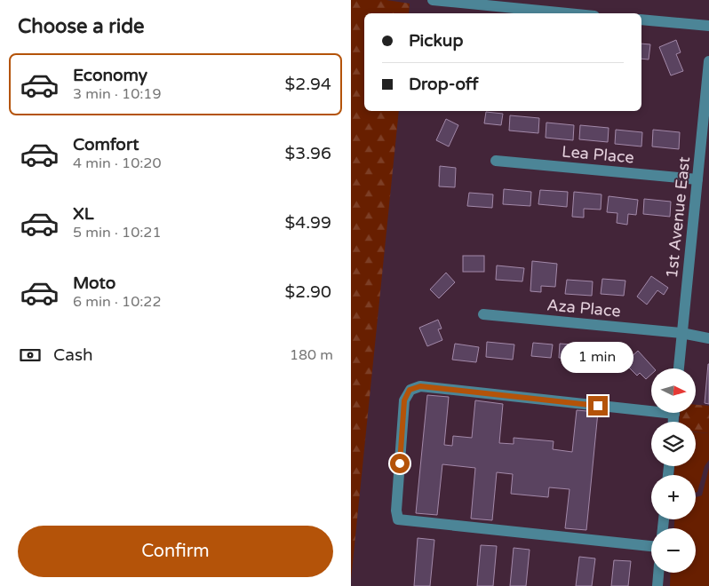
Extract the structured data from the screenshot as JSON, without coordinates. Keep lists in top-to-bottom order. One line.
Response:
{"streets":{"street":["Lea Place","1st Avenue East","Aza Place"]},"crossings":[["Lea Place","1st Avenue East"],["1st Avenue East","Aza Place"]],"north":"right","page":{"heading":"Choose a ride","banner":["Pickup","Drop-off"],"list":[{"name":"Economy","note":"3 min · 10:19","value":"$2.94"},{"name":"Comfort","note":"4 min · 10:20","value":"$3.96"},{"name":"XL","note":"5 min · 10:21","value":"$4.99"},{"name":"Moto","note":"6 min · 10:22","value":"$2.90"}],"pay":["Cash","180 m"],"bubble":"1 min","map_buttons":["+","−"],"buttons":"Confirm"}}
